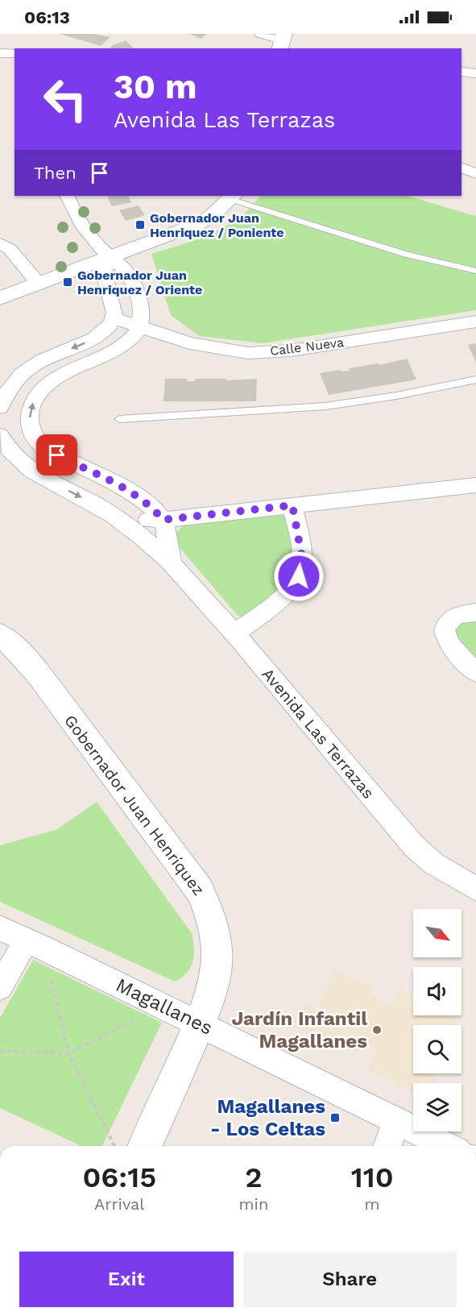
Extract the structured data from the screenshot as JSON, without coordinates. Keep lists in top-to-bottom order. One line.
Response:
{"streets":{"street":["Calle Nueva","Avenida Las Terrazas","Gobernador Juan Henríquez","Magallanes"]},"crossings":[["Gobernador Juan Henríquez","Magallanes"]],"places":{"transit":["Gobernador Juan Henriquez / Poniente","Gobernador Juan Henriquez / Oriente","Magallanes - Los Celtas"],"other":["Jardín Infantil Magallanes"]},"north":"bottom right","page":{"status":"06:13","turn":["30 m","Avenida Las Terrazas"],"then":"Then","eta":["06:15","Arrival","2","min","110","m"],"buttons":["Exit","Share"]}}
